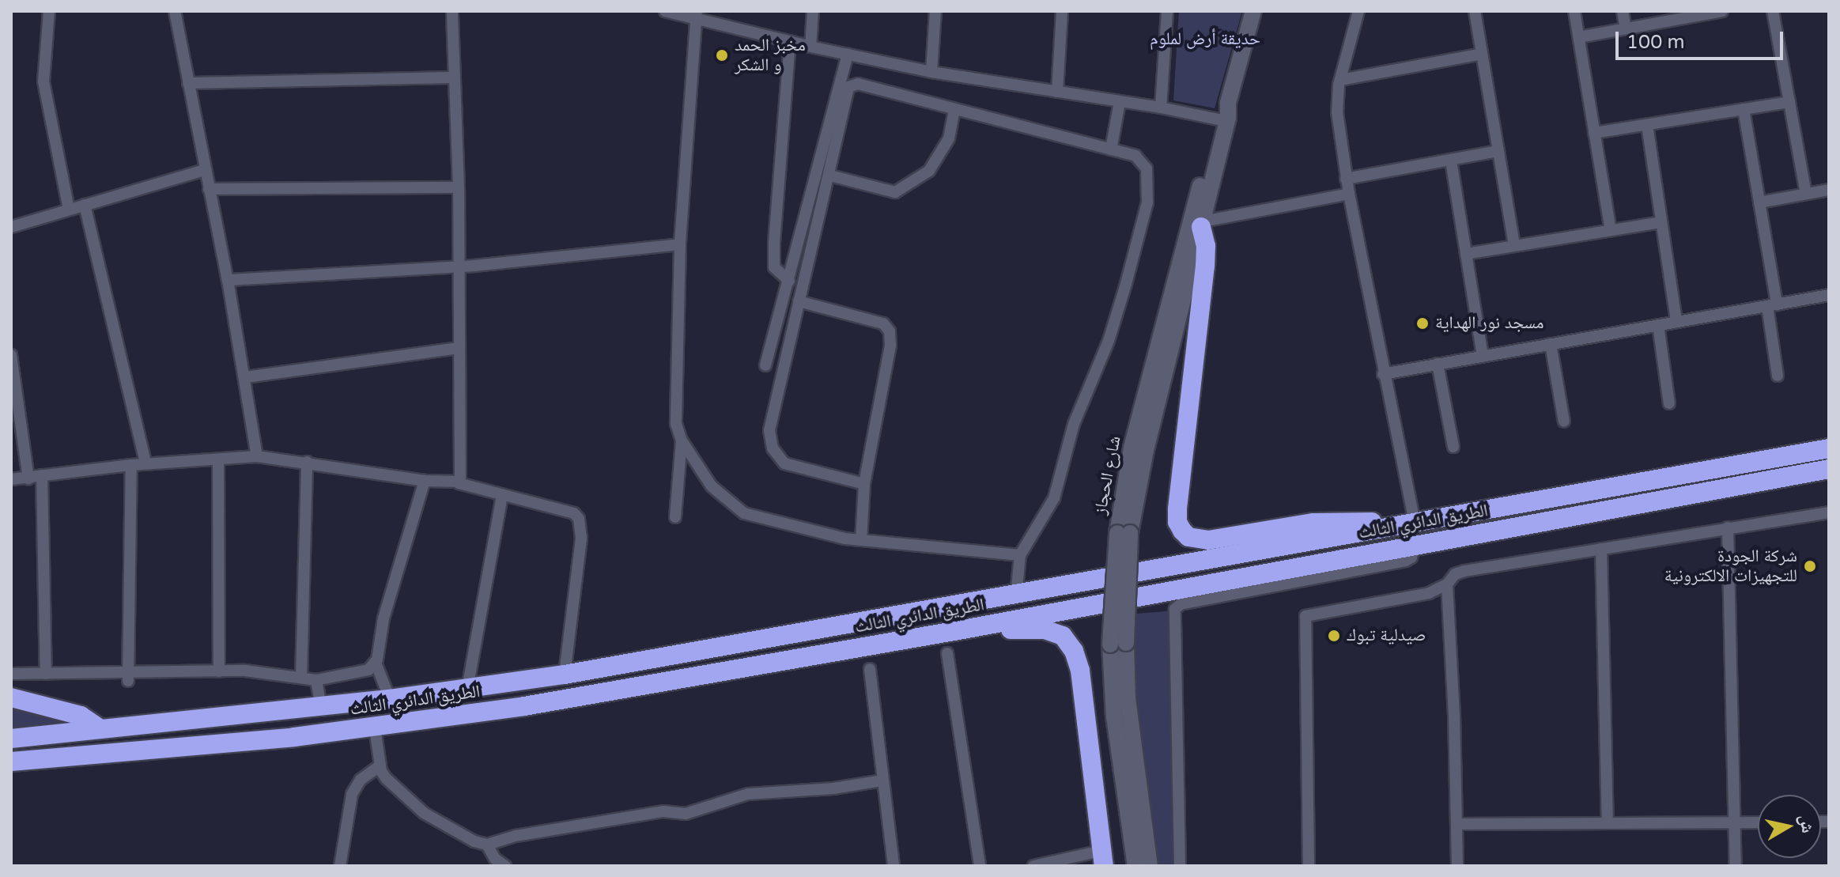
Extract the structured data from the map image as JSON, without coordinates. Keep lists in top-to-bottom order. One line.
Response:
{"streets":{"highway":["الطريق الدائري الثالث"],"main road":["شارع الحجاز"]},"parks":["حديقة أرض لملوم"],"places":["مخبز الحمد و الشكر","مسجد نور الهداية","شركة الجودة للتجهيزات الالكترونية","صيدلية تبوك"],"scale_bar":"100 m","north":"right"}
